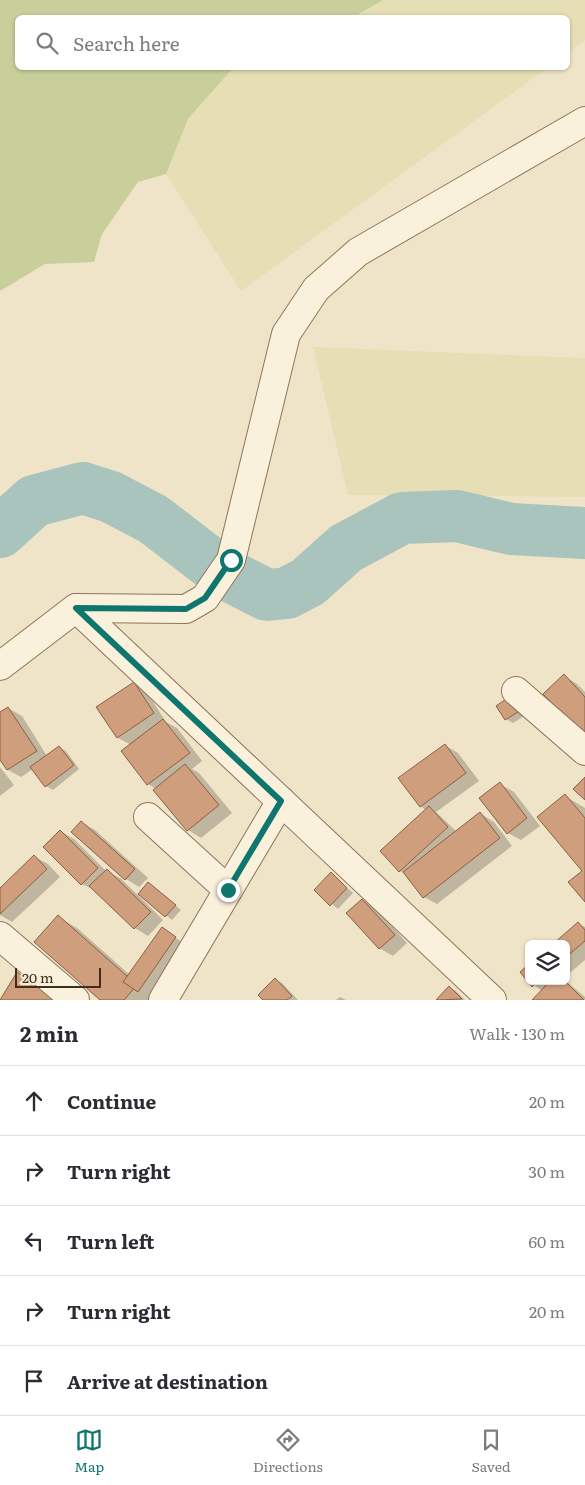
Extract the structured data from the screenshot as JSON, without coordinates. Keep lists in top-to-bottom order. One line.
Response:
{"scale_bar":"20 m","page":{"search":"Search here","scale":"20 m","heading":["2 min","Walk · 130 m"],"list":[["Continue","20 m"],["Turn right","30 m"],["Turn left","60 m"],["Turn right","20 m"],"Arrive at destination"],"nav":["Map","Directions","Saved"]}}
